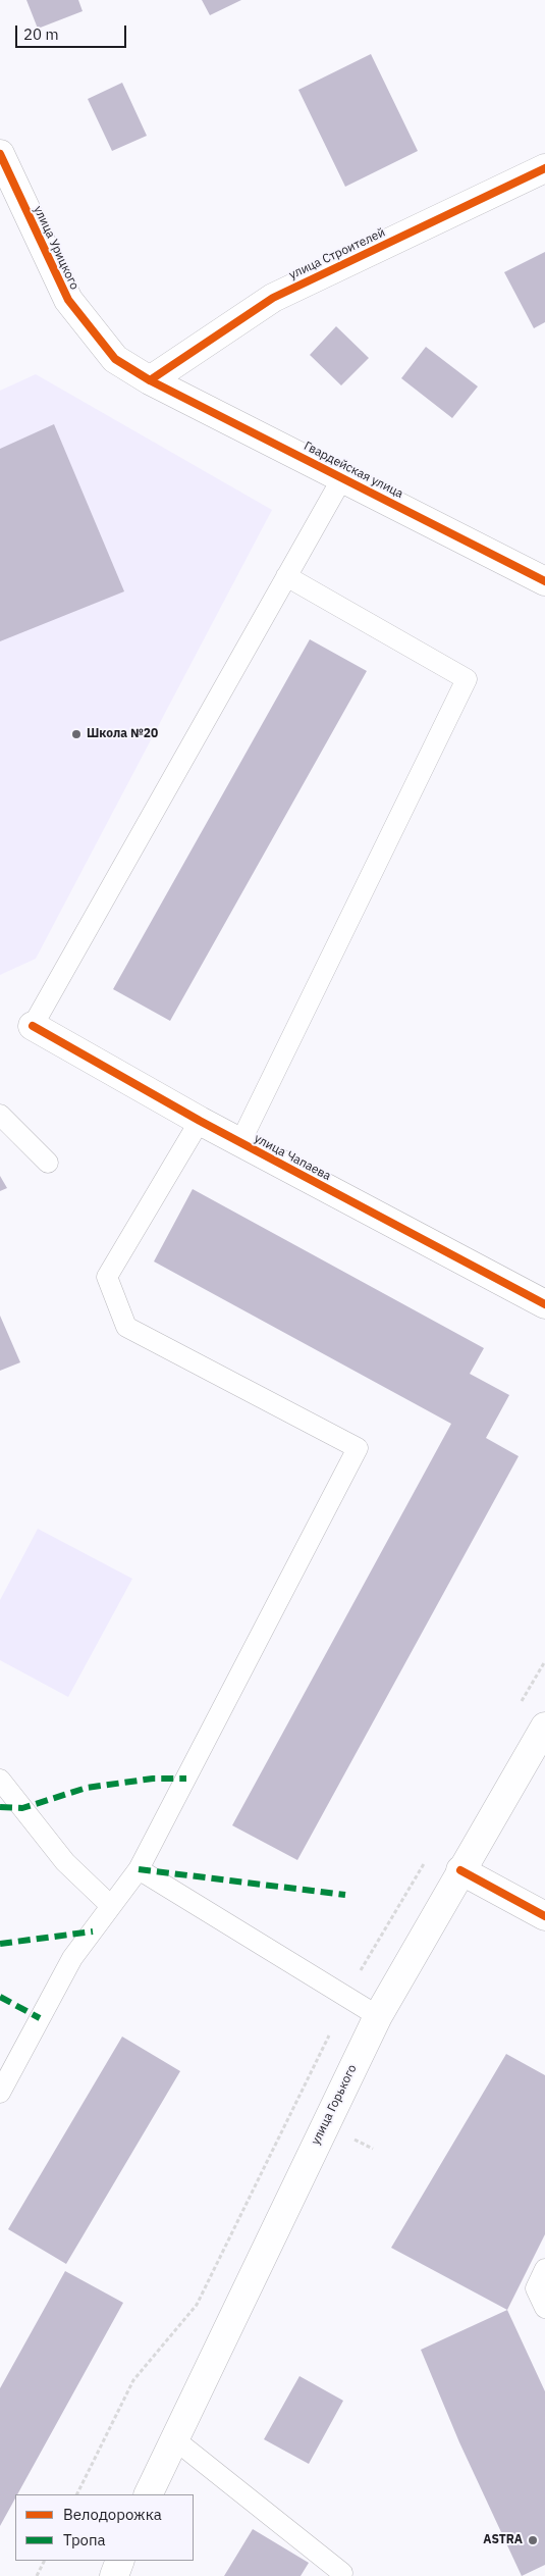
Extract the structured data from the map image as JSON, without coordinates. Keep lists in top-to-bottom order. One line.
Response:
{"streets":{"street":["улица Урицкого","улица Строителей","Гвардейская улица","улица Чапаева","улица Горького"]},"crossings":[["улица Урицкого","улица Строителей"],["улица Урицкого","Гвардейская улица"],["улица Строителей","Гвардейская улица"]],"places":["Школа №20","ASTRA"],"legend":["Велодорожка","Тропа"],"scale_bar":"20 m"}
